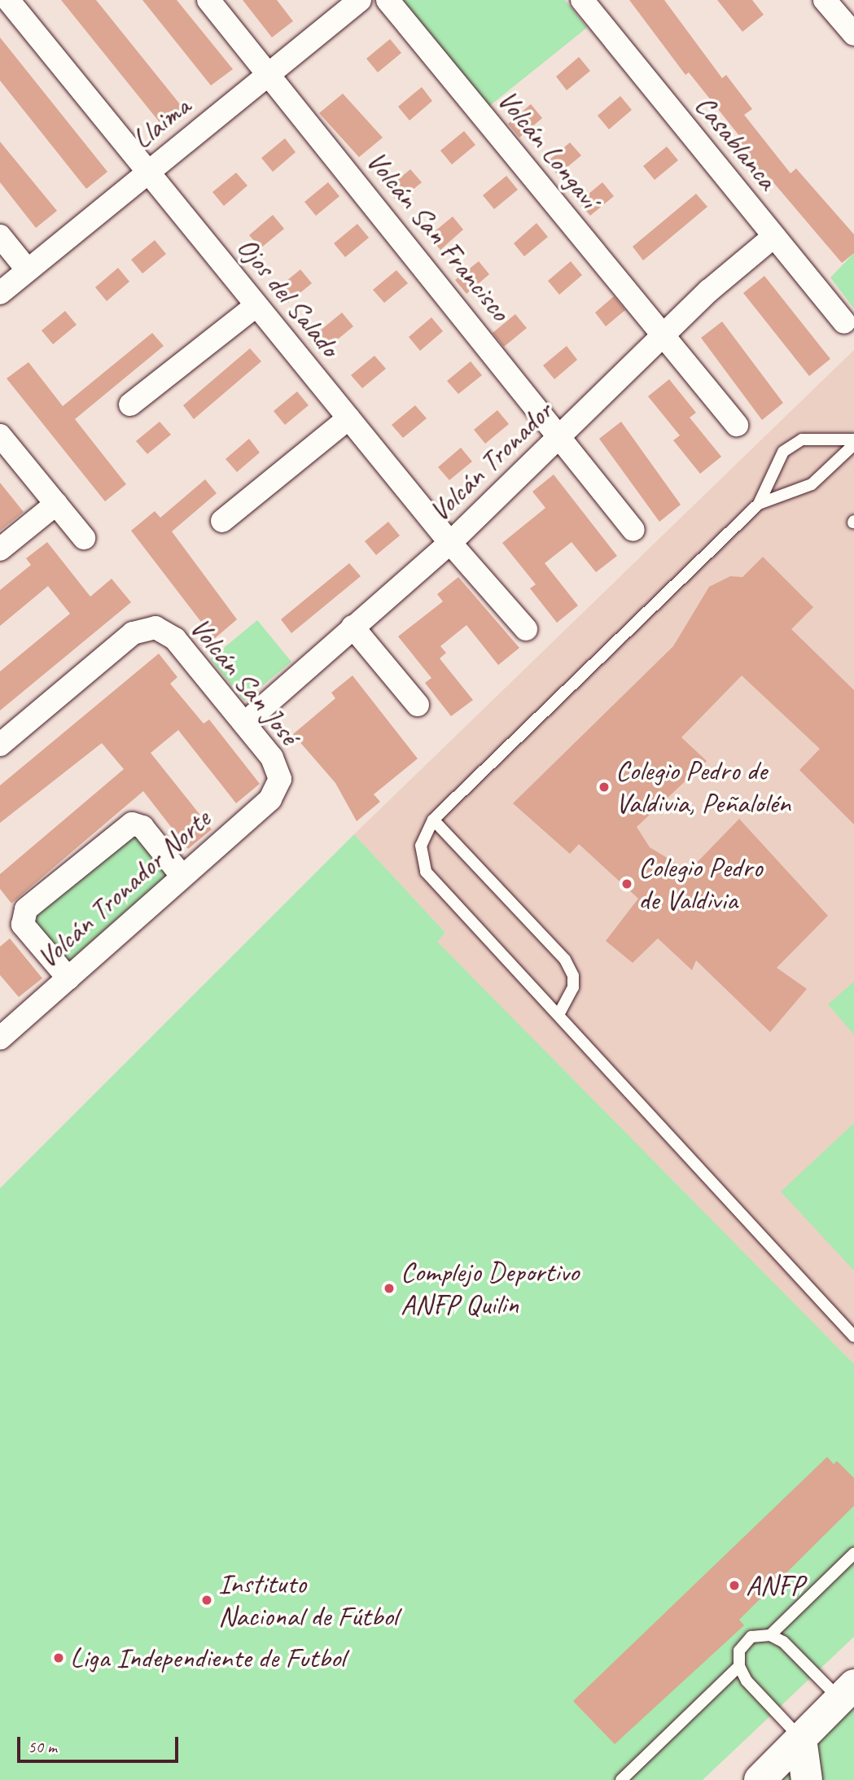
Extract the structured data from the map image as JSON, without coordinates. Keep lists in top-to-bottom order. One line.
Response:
{"streets":{"street":["Llaima","Casablanca","Volcán Longaví","Volcán San Francisco","Ojos del Salado","Volcán Tronador","Volcán San José","Volcán Tronador Norte"]},"crossings":[["Llaima","Volcán San Francisco"],["Llaima","Ojos del Salado"],["Casablanca","Volcán Tronador"],["Volcán Longaví","Volcán Tronador"],["Volcán San Francisco","Volcán Tronador"],["Ojos del Salado","Volcán Tronador"],["Volcán Tronador","Volcán San José"],["Volcán San José","Volcán Tronador Norte"]],"places":["Colegio Pedro de Valdivia, Peñalolén","Colegio Pedro de Valdivia","Complejo Deportivo ANFP Quilin","ANFP","Instituto Nacional de Fútbol","Liga Independiente de Futbol"],"scale_bar":"50 m"}
